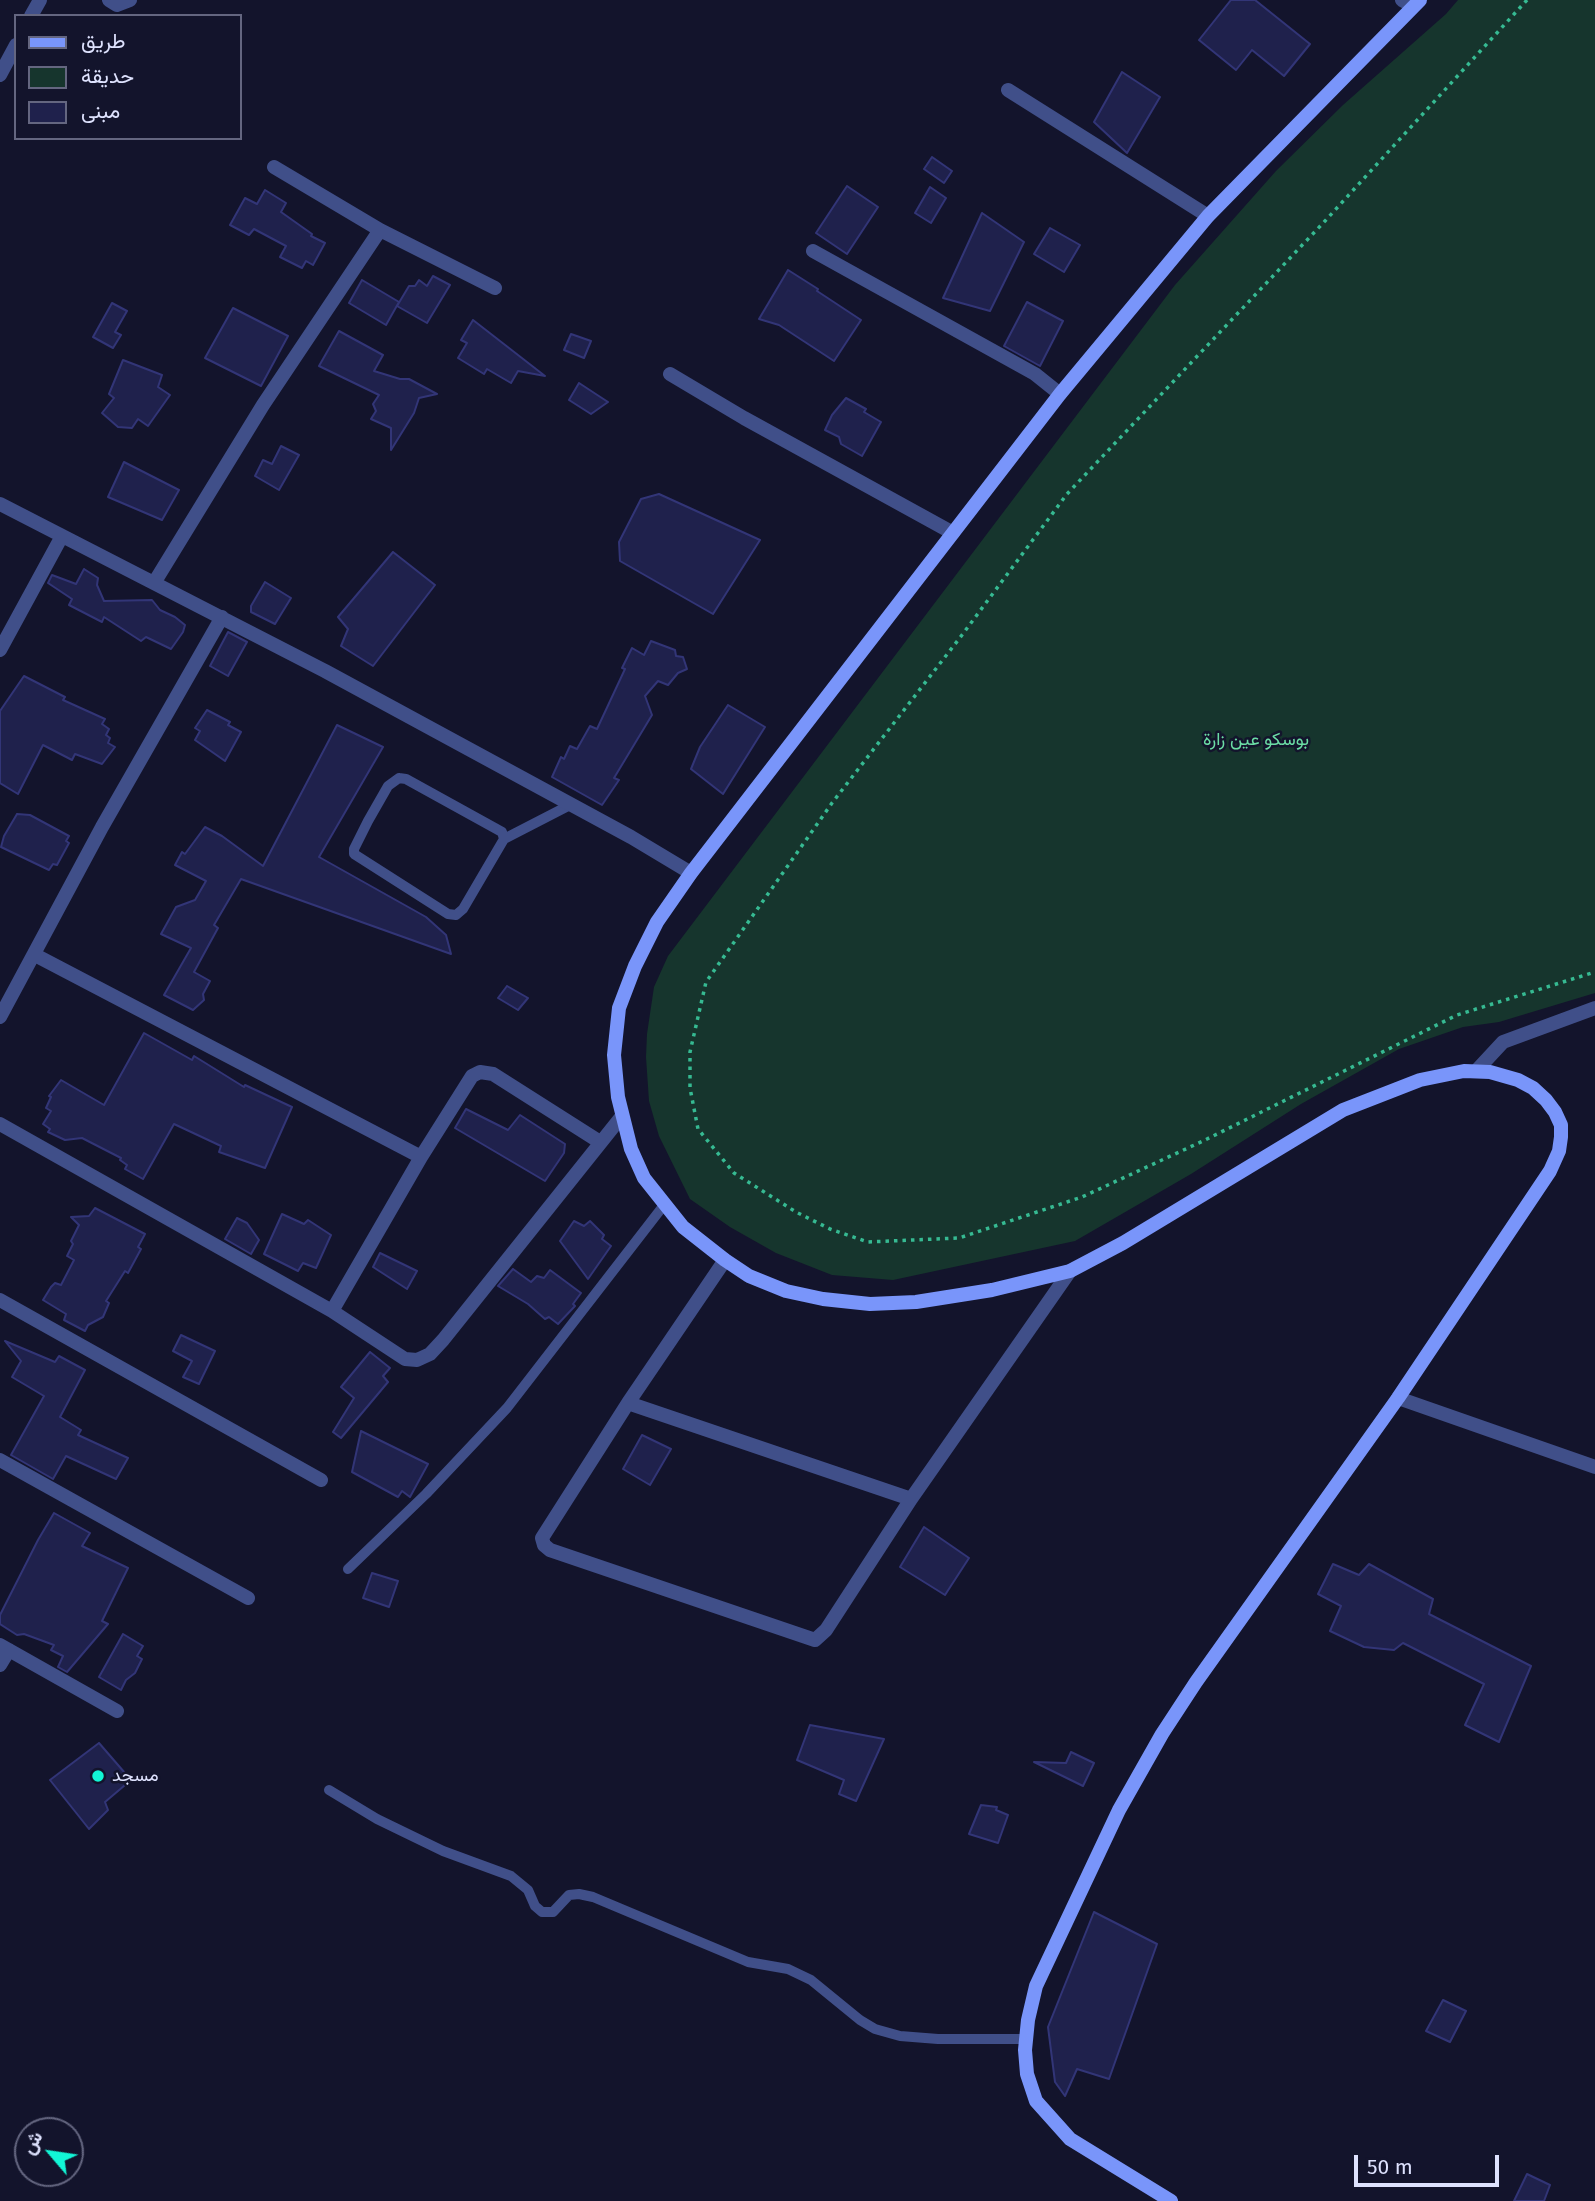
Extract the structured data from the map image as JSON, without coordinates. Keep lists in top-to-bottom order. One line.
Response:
{"parks":["بوسكو عين زارة"],"places":["مسجد"],"legend":["طريق","حديقة","مبنى"],"scale_bar":"50 m","north":"top left"}
